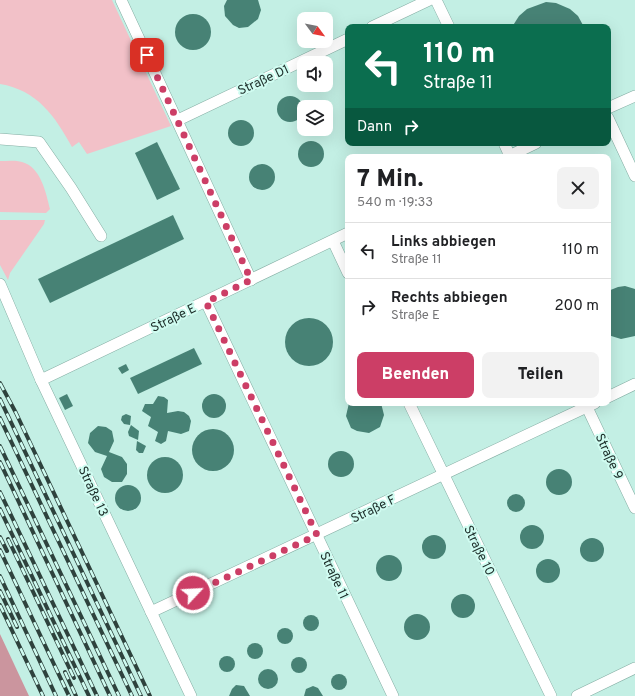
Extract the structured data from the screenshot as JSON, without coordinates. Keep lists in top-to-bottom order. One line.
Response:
{"streets":{"lane":["Straße D1","Straße E","Straße 9","Straße 13","Straße F","Straße 10","Straße 11"]},"crossings":[["Straße E","Straße 13"],["Straße E","Straße 11"],["Straße 13","Straße F"],["Straße F","Straße 10"],["Straße F","Straße 11"]],"north":"bottom right","page":{"turn":["110 m","Straße 11"],"then":"Dann","heading":["7 Min.","540 m · 19:33"],"list":[{"name":"Links abbiegen","note":"Straße 11","value":"110 m"},{"name":"Rechts abbiegen","note":"Straße E","value":"200 m"}],"buttons":["Beenden","Teilen"]}}
